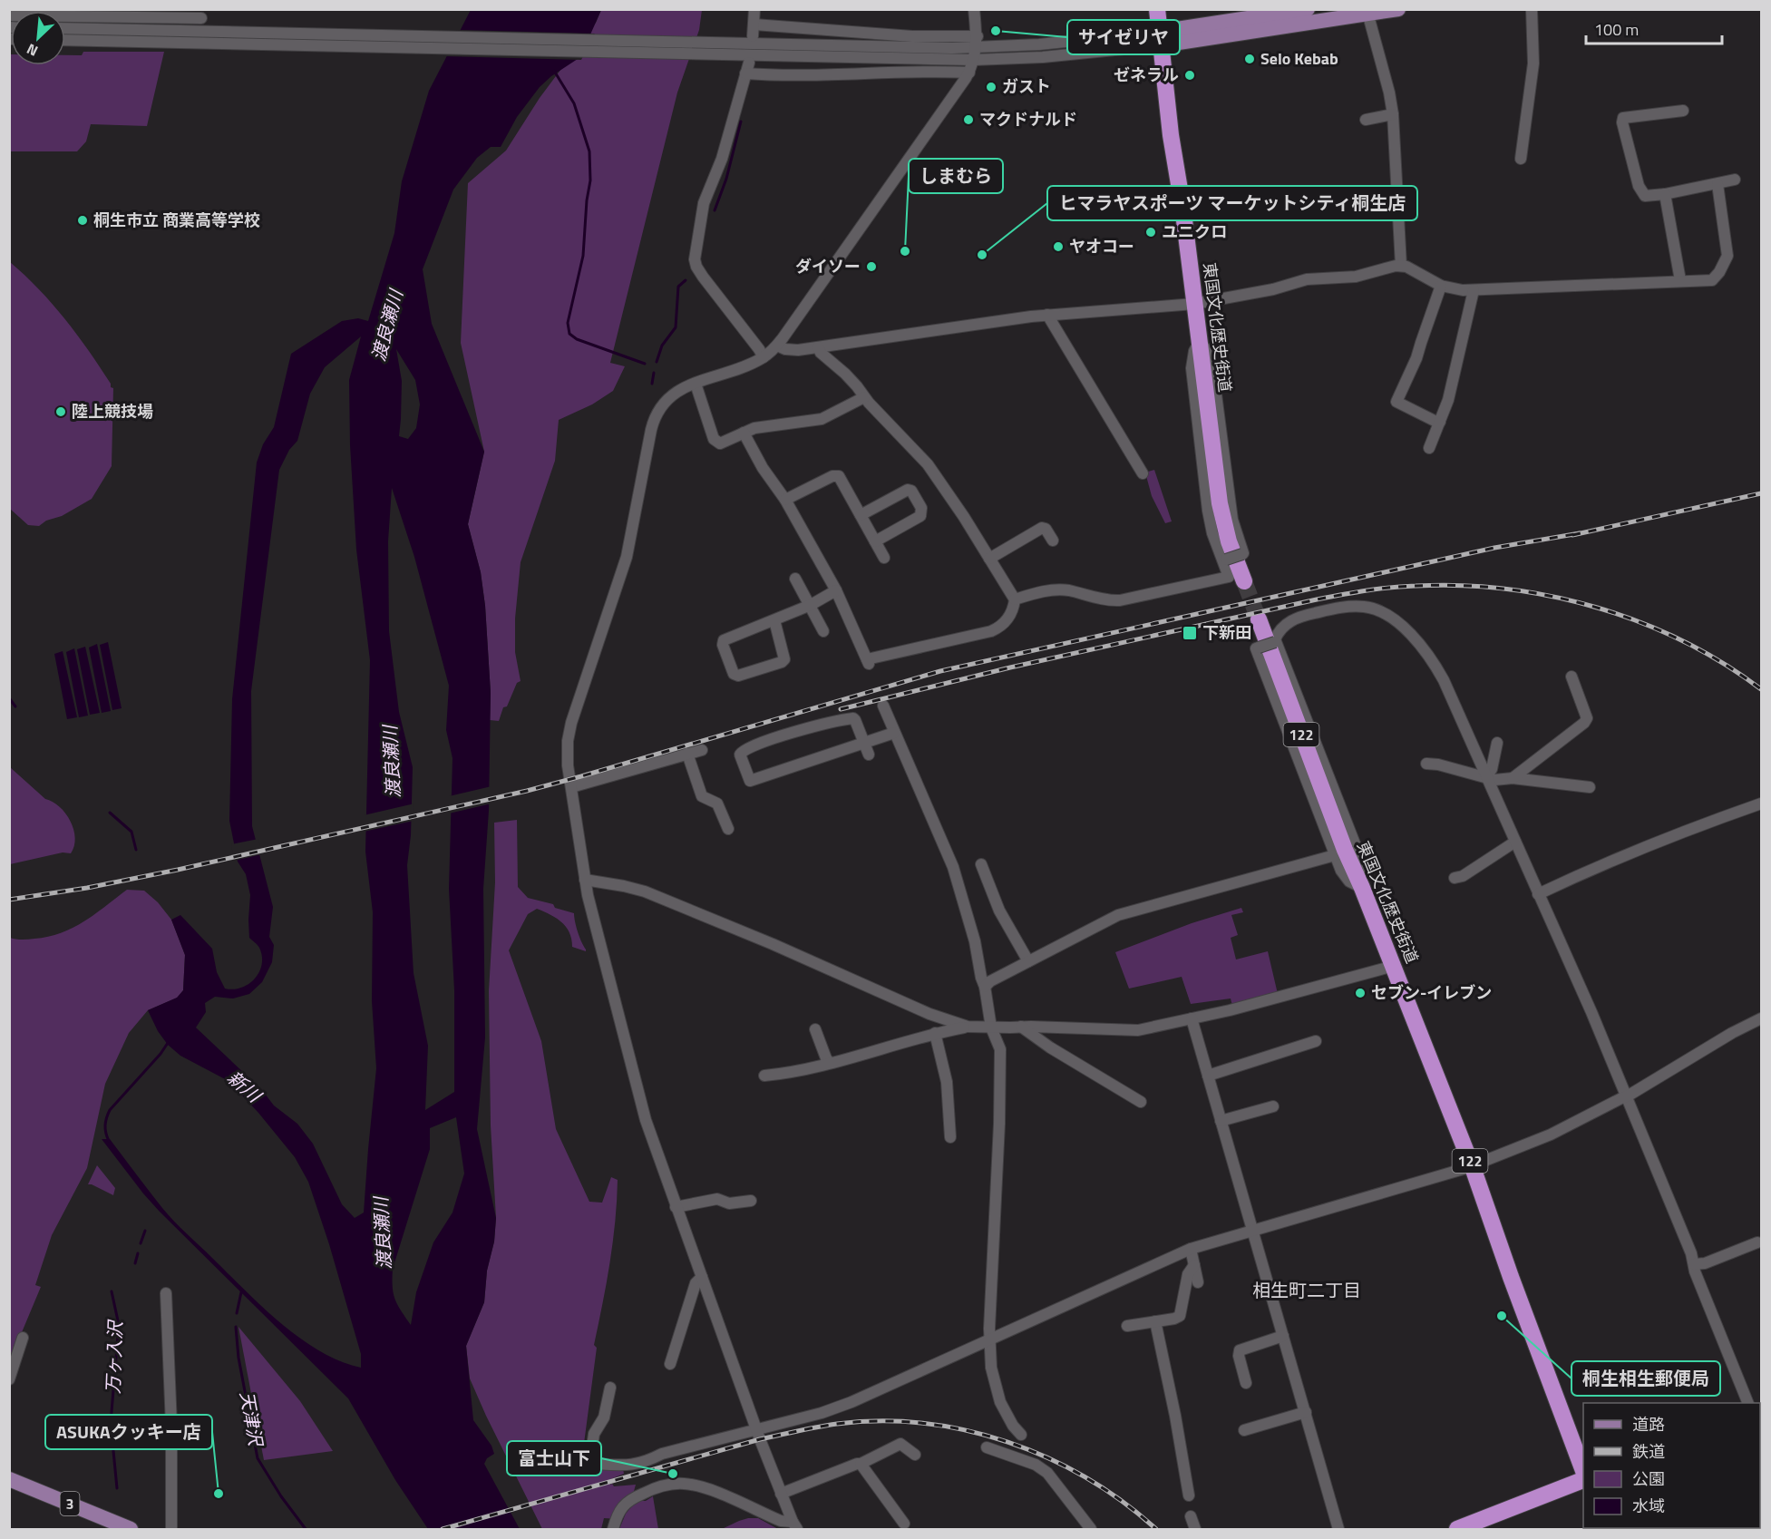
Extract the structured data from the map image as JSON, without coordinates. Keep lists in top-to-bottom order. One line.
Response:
{"streets":{"highway":["東国文化歴史街道","122"],"main road":["3"]},"districts":["相生町二丁目"],"water":["渡良瀬川","新川","万ヶ入沢","天津沢"],"places":{"other":["サイゼリヤ","Selo Kebab","ゼネラル","ガスト","マクドナルド","桐生市立 商業高等学校","ユニクロ","ヤオコー","しまむら","ヒマラヤスポーツ マーケットシティ桐生店","ダイソー","陸上競技場","セブン-イレブン","桐生相生郵便局","富士山下","ASUKAクッキー店"],"transit":["下新田"]},"legend":["道路","鉄道","公園","水域"],"scale_bar":"100 m","north":"bottom left"}
